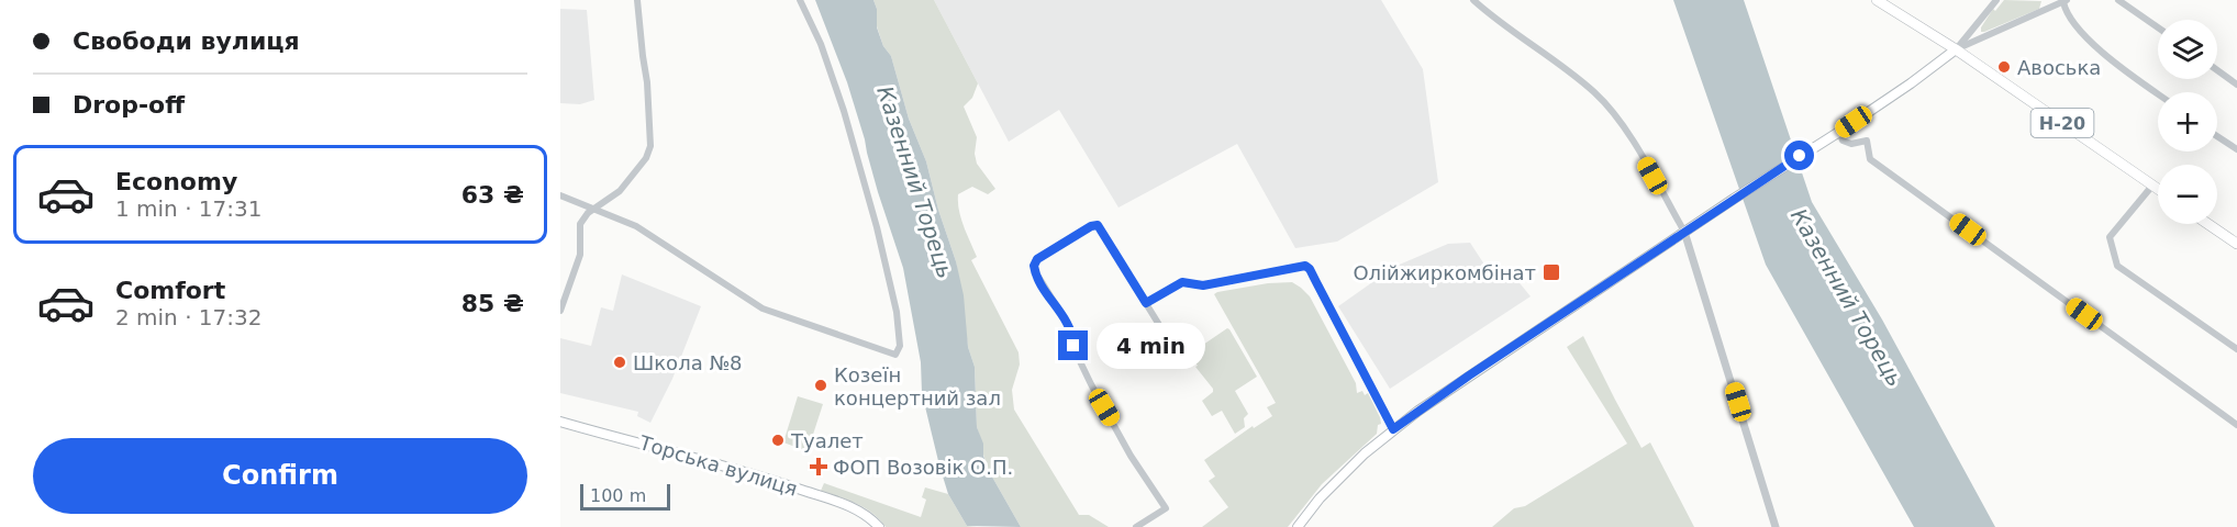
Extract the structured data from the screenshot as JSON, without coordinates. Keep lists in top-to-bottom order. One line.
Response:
{"streets":{"main road":["Н-20","Торська вулиця"]},"water":["Казенний Торець"],"places":{"other":["Авоська","Школа №8","Козеїн концертний зал","Туалет"],"transit":["Олійжиркомбiнат"],"health":["ФОП Возовік О.П."]},"scale_bar":"100 m","page":{"banner":["Свободи вулиця","Drop-off"],"map_buttons":["+","−"],"list":[{"name":"Economy","note":"1 min · 17:31","value":"63 ₴"},{"name":"Comfort","note":"2 min · 17:32","value":"85 ₴"}],"bubble":"4 min","buttons":"Confirm","scale":"100 m"}}
